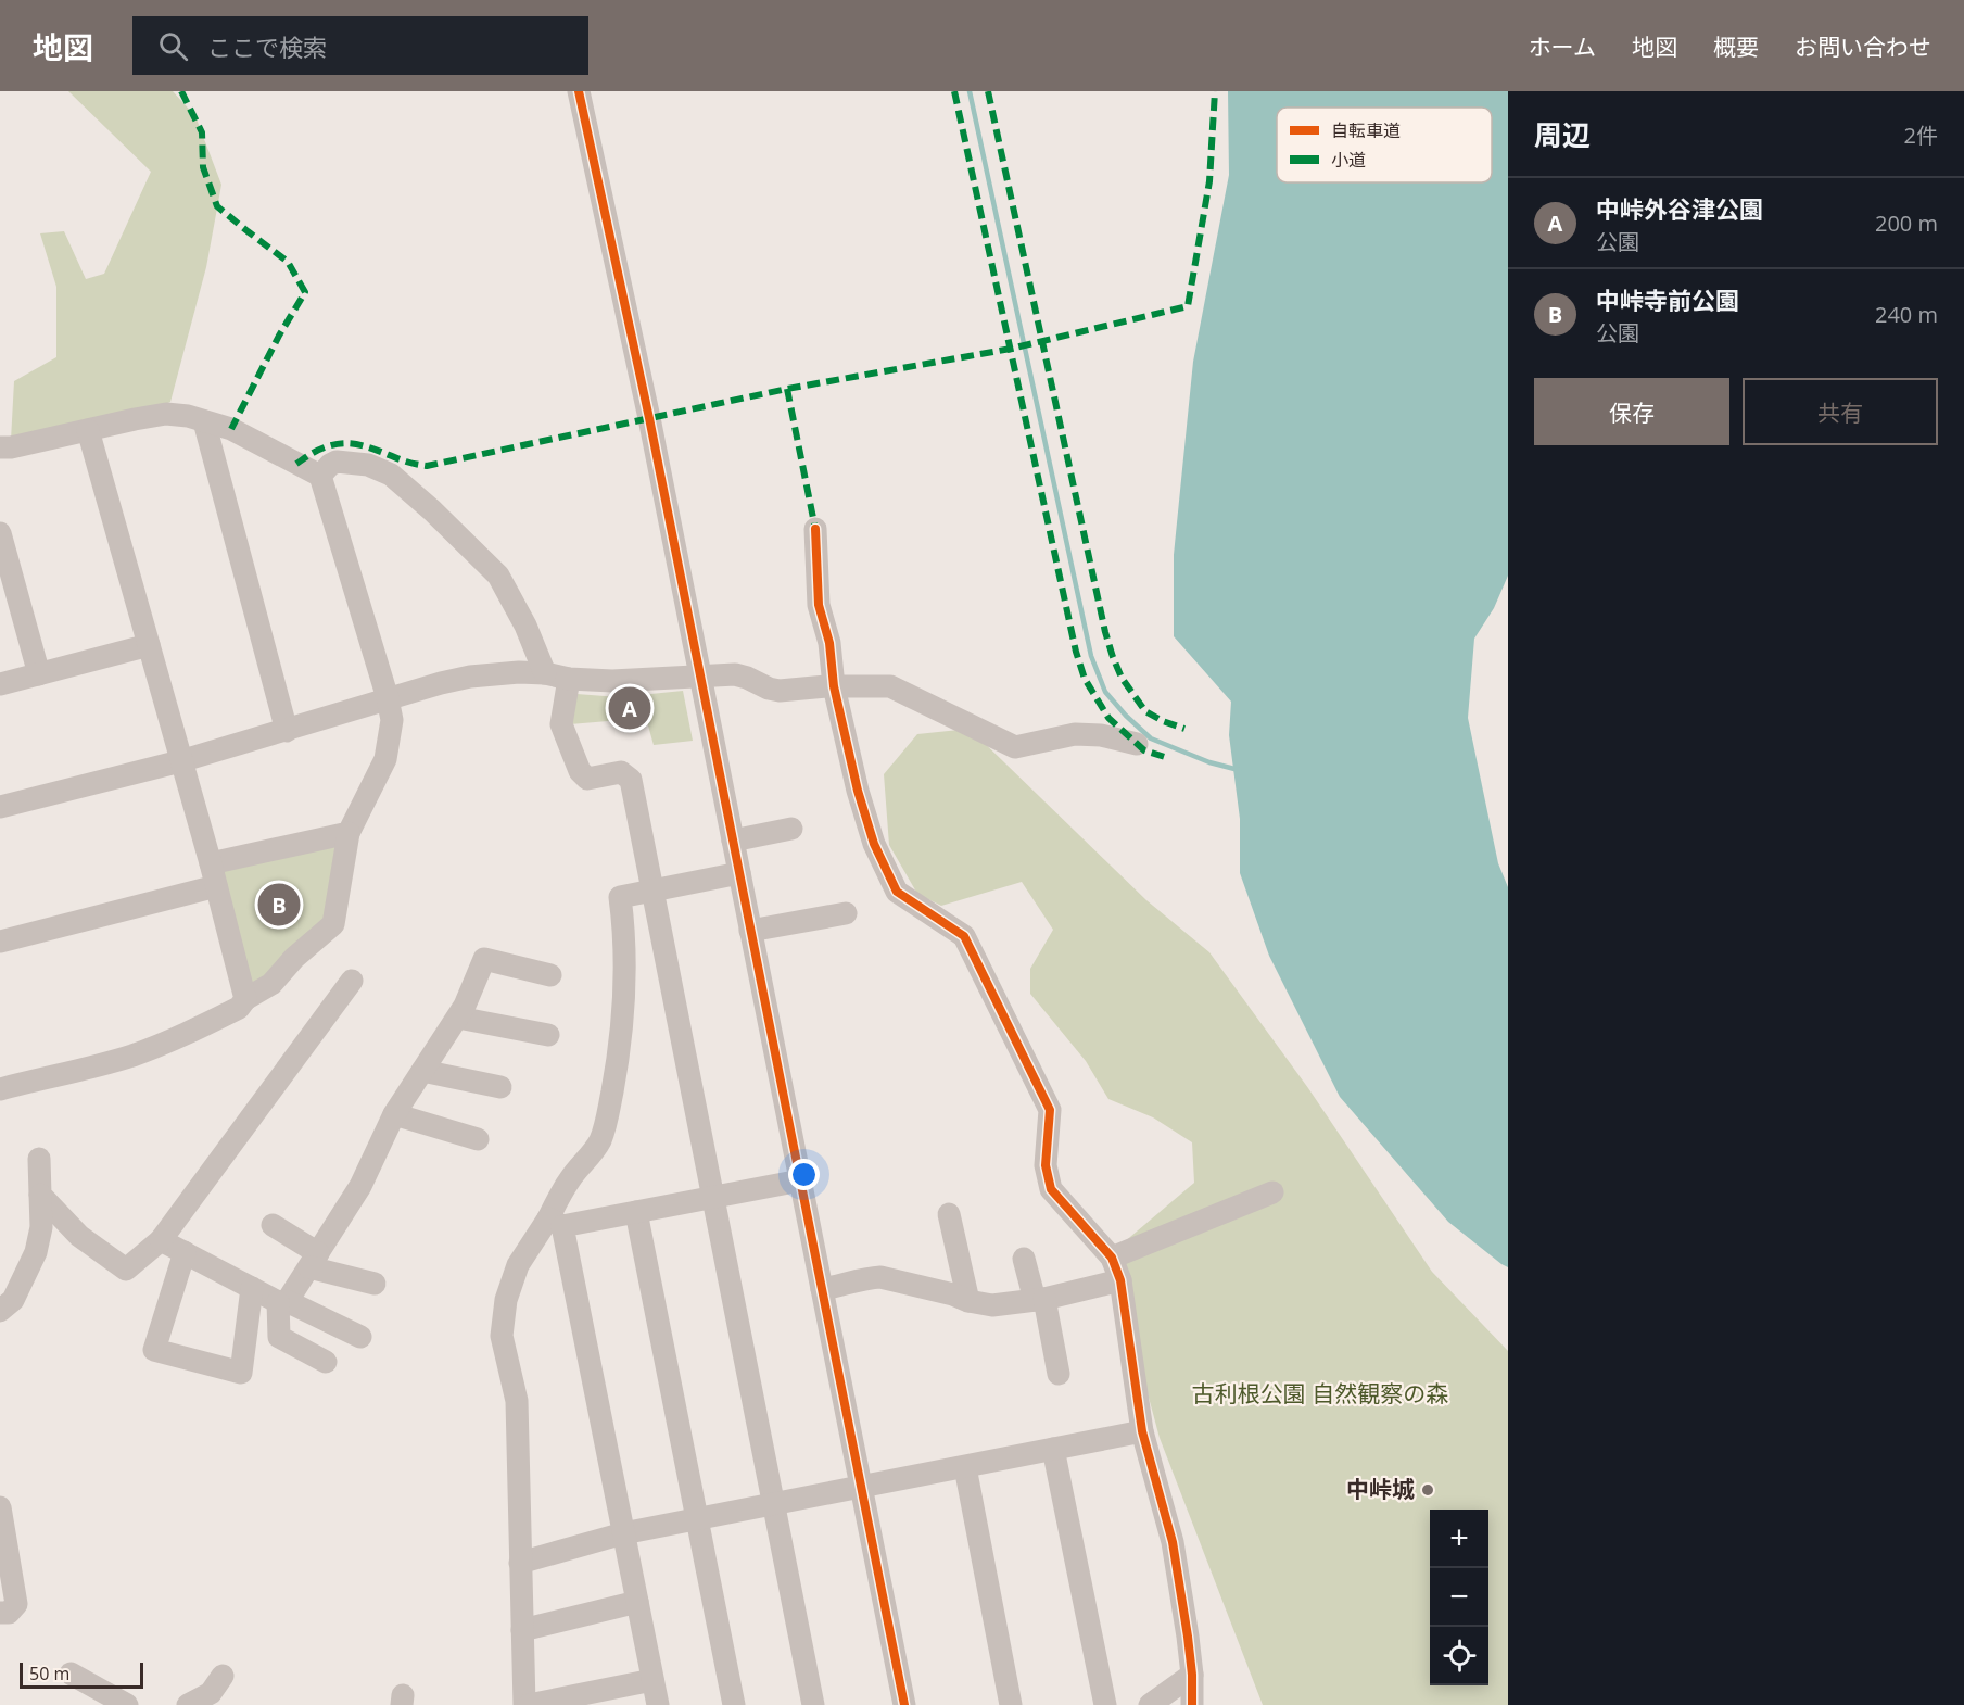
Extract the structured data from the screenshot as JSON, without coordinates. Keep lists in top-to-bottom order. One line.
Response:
{"parks":["古利根公園 自然観察の森"],"places":["中峠城"],"legend":["自転車道","小道"],"scale_bar":"50 m","page":{"header":"地図","search":"ここで検索","nav":["ホーム","地図","概要","お問い合わせ"],"heading":["周辺","2件"],"list":[{"mark":"A","name":"中峠外谷津公園","note":"公園","value":"200 m"},{"mark":"B","name":"中峠寺前公園","note":"公園","value":"240 m"}],"buttons":["保存","共有"],"pins":["A","B"],"map_buttons":["+","−"],"scale":"50 m"}}
